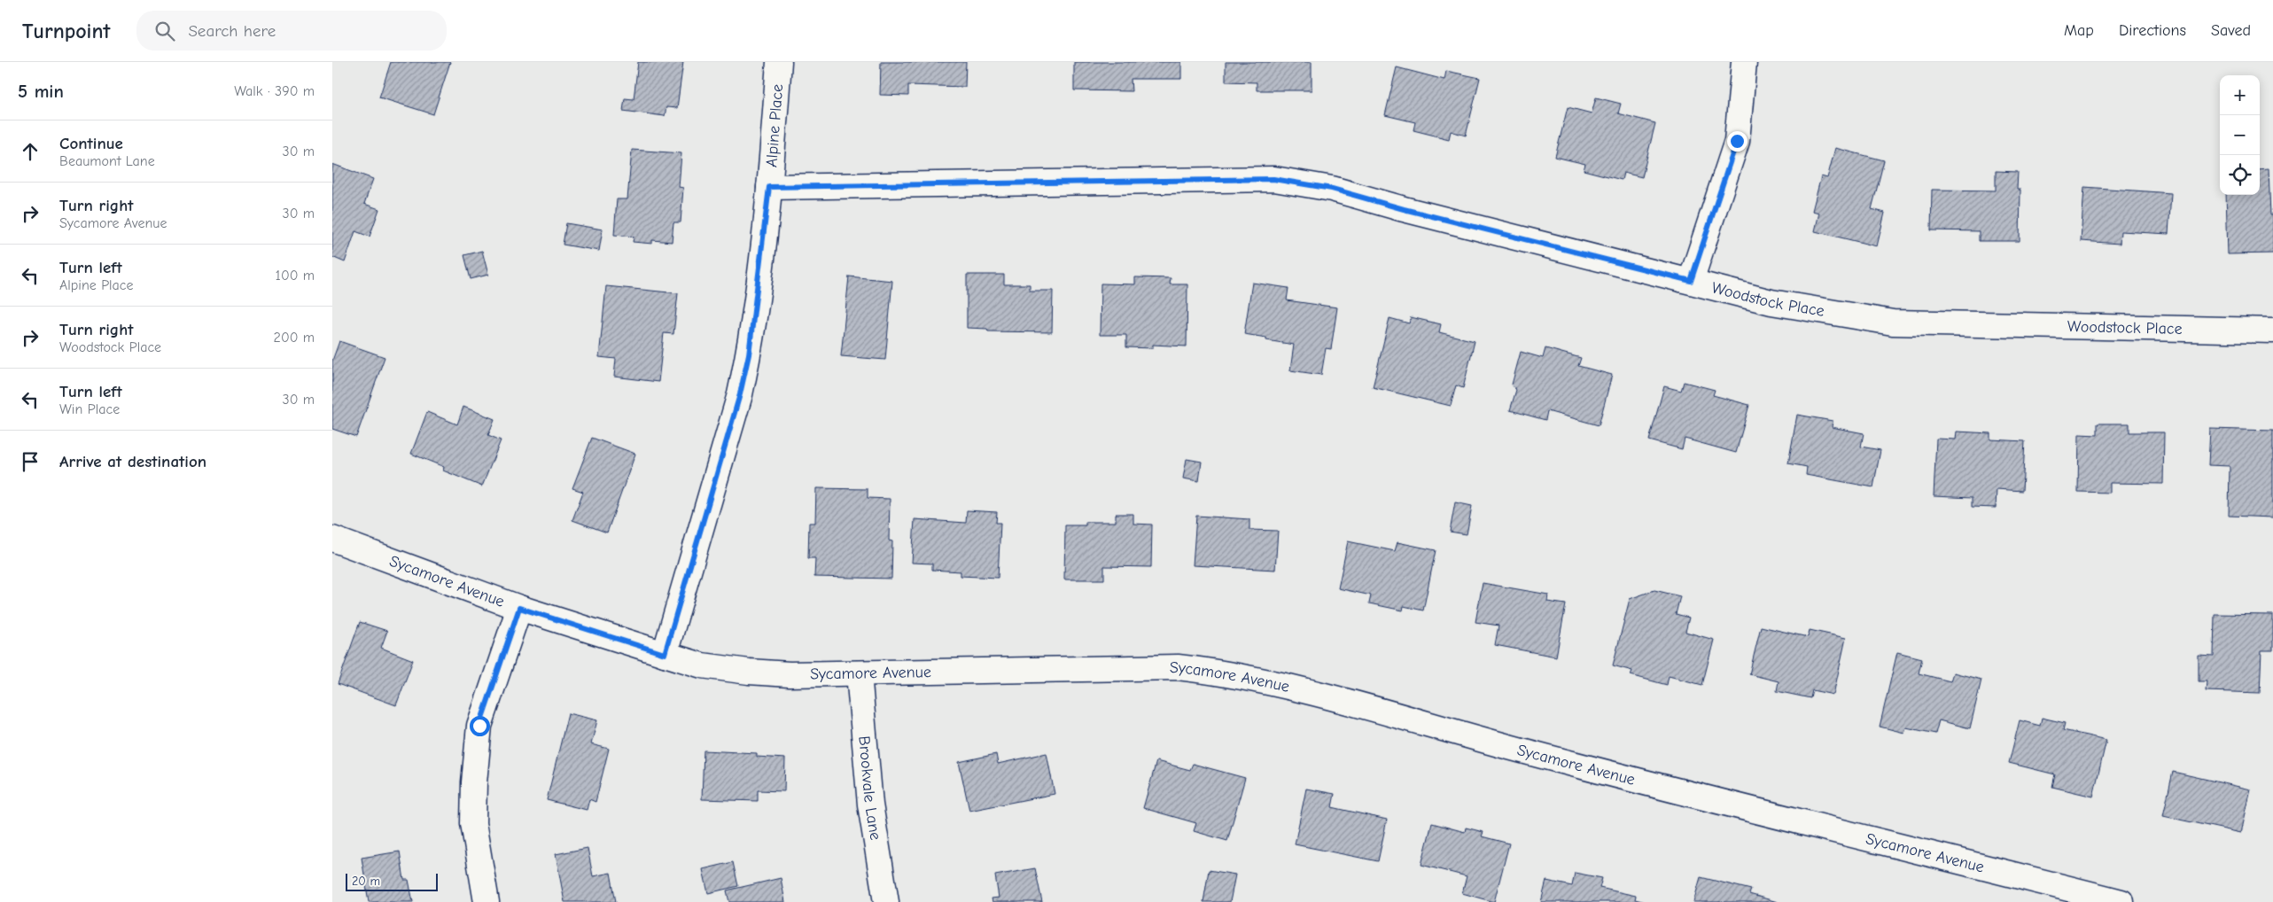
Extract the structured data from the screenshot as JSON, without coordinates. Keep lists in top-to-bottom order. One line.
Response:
{"streets":{"street":["Alpine Place","Woodstock Place","Sycamore Avenue","Brookvale Lane"]},"crossings":[["Alpine Place","Woodstock Place"],["Alpine Place","Sycamore Avenue"],["Sycamore Avenue","Brookvale Lane"]],"scale_bar":"20 m","page":{"header":"Turnpoint","search":"Search here","nav":["Map","Directions","Saved"],"heading":["5 min","Walk · 390 m"],"map_buttons":["+","−"],"list":[["Continue","Beaumont Lane","30 m"],["Turn right","Sycamore Avenue","30 m"],["Turn left","Alpine Place","100 m"],["Turn right","Woodstock Place","200 m"],["Turn left","Win Place","30 m"],"Arrive at destination"],"scale":"20 m"}}
